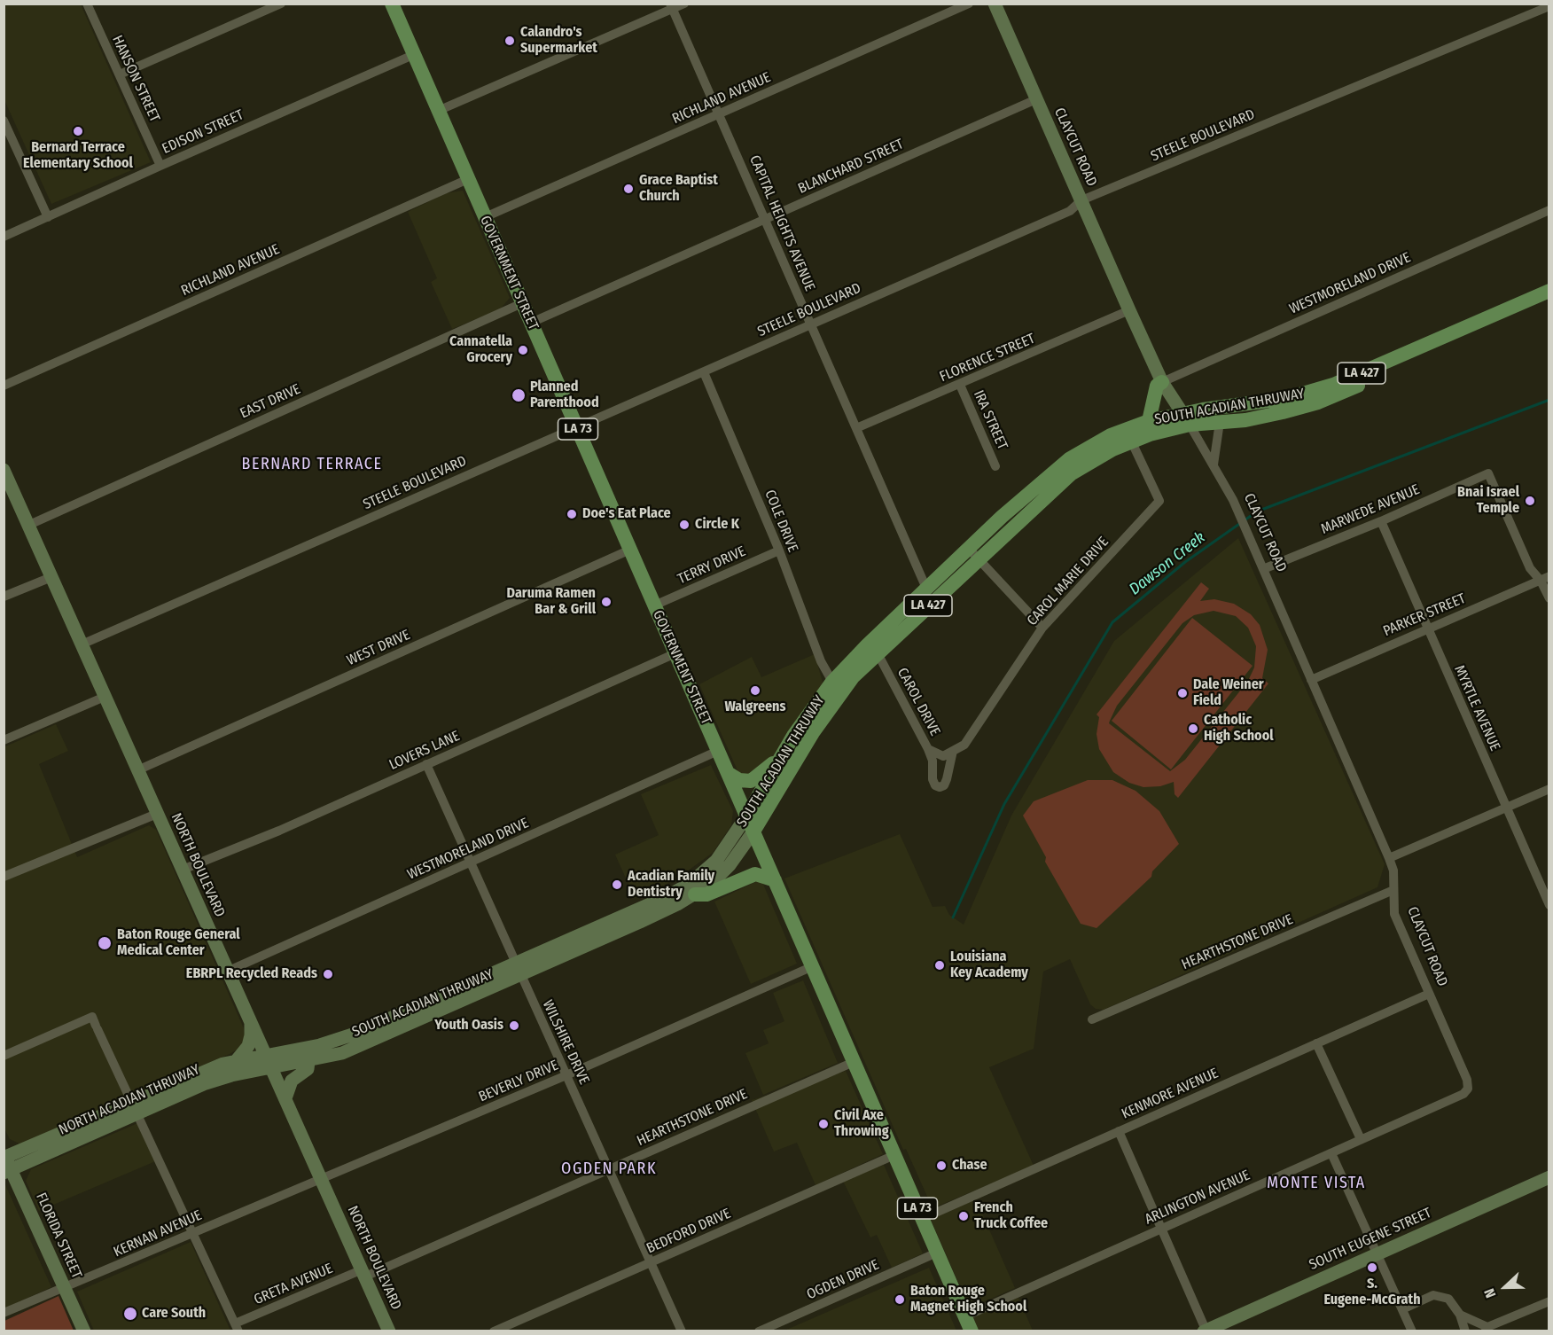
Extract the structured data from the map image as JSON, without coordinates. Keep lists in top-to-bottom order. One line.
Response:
{"streets":{"main road":["CLAYCUT ROAD","GOVERNMENT STREET","LA 427","SOUTH ACADIAN THRUWAY","LA 73","NORTH BOULEVARD","NORTH ACADIAN THRUWAY","FLORIDA STREET","SOUTH EUGENE STREET"],"street":["HANSON STREET","RICHLAND AVENUE","EDISON STREET","STEELE BOULEVARD","BLANCHARD STREET","CAPITAL HEIGHTS AVENUE","WESTMORELAND DRIVE","FLORENCE STREET","EAST DRIVE","IRA STREET","MARWEDE AVENUE","COLE DRIVE","TERRY DRIVE","CAROL MARIE DRIVE","PARKER STREET","WEST DRIVE","CAROL DRIVE","MYRTLE AVENUE","LOVERS LANE","HEARTHSTONE DRIVE","WILSHIRE DRIVE","BEVERLY DRIVE","KENMORE AVENUE","ARLINGTON AVENUE","BEDFORD DRIVE","KERNAN AVENUE","OGDEN DRIVE","GRETA AVENUE"]},"crossings":[["HANSON STREET","EDISON STREET"],["RICHLAND AVENUE","CAPITAL HEIGHTS AVENUE"],["RICHLAND AVENUE","GOVERNMENT STREET"],["EDISON STREET","GOVERNMENT STREET"],["STEELE BOULEVARD","CLAYCUT ROAD"],["STEELE BOULEVARD","CAPITAL HEIGHTS AVENUE"],["STEELE BOULEVARD","GOVERNMENT STREET"],["STEELE BOULEVARD","COLE DRIVE"],["STEELE BOULEVARD","NORTH BOULEVARD"],["CLAYCUT ROAD","BLANCHARD STREET"],["CLAYCUT ROAD","WESTMORELAND DRIVE"],["CLAYCUT ROAD","FLORENCE STREET"],["CLAYCUT ROAD","SOUTH ACADIAN THRUWAY"],["CLAYCUT ROAD","MARWEDE AVENUE"],["CLAYCUT ROAD","PARKER STREET"],["CLAYCUT ROAD","HEARTHSTONE DRIVE"],["CLAYCUT ROAD","KENMORE AVENUE"],["CLAYCUT ROAD","ARLINGTON AVENUE"],["BLANCHARD STREET","CAPITAL HEIGHTS AVENUE"],["BLANCHARD STREET","GOVERNMENT STREET"],["CAPITAL HEIGHTS AVENUE","FLORENCE STREET"],["CAPITAL HEIGHTS AVENUE","SOUTH ACADIAN THRUWAY"],["GOVERNMENT STREET","WESTMORELAND DRIVE"],["GOVERNMENT STREET","EAST DRIVE"],["GOVERNMENT STREET","SOUTH ACADIAN THRUWAY"],["GOVERNMENT STREET","TERRY DRIVE"],["GOVERNMENT STREET","WEST DRIVE"],["GOVERNMENT STREET","LOVERS LANE"],["GOVERNMENT STREET","HEARTHSTONE DRIVE"],["GOVERNMENT STREET","BEVERLY DRIVE"],["GOVERNMENT STREET","KENMORE AVENUE"],["GOVERNMENT STREET","ARLINGTON AVENUE"],["GOVERNMENT STREET","BEDFORD DRIVE"],["GOVERNMENT STREET","OGDEN DRIVE"],["WESTMORELAND DRIVE","NORTH BOULEVARD"],["WESTMORELAND DRIVE","WILSHIRE DRIVE"],["FLORENCE STREET","IRA STREET"],["EAST DRIVE","NORTH BOULEVARD"],["SOUTH ACADIAN THRUWAY","COLE DRIVE"],["SOUTH ACADIAN THRUWAY","CAROL MARIE DRIVE"],["SOUTH ACADIAN THRUWAY","CAROL DRIVE"],["SOUTH ACADIAN THRUWAY","NORTH BOULEVARD"],["SOUTH ACADIAN THRUWAY","WILSHIRE DRIVE"],["SOUTH ACADIAN THRUWAY","NORTH ACADIAN THRUWAY"],["MARWEDE AVENUE","PARKER STREET"],["MARWEDE AVENUE","MYRTLE AVENUE"],["COLE DRIVE","TERRY DRIVE"],["CAROL MARIE DRIVE","CAROL DRIVE"],["PARKER STREET","MYRTLE AVENUE"],["WEST DRIVE","NORTH BOULEVARD"],["LOVERS LANE","NORTH BOULEVARD"],["LOVERS LANE","WILSHIRE DRIVE"],["NORTH BOULEVARD","HEARTHSTONE DRIVE"],["NORTH BOULEVARD","BEVERLY DRIVE"],["NORTH BOULEVARD","NORTH ACADIAN THRUWAY"],["NORTH BOULEVARD","KERNAN AVENUE"],["NORTH BOULEVARD","GRETA AVENUE"],["HEARTHSTONE DRIVE","WILSHIRE DRIVE"],["HEARTHSTONE DRIVE","GRETA AVENUE"],["WILSHIRE DRIVE","BEVERLY DRIVE"],["WILSHIRE DRIVE","BEDFORD DRIVE"],["BEVERLY DRIVE","KERNAN AVENUE"],["NORTH ACADIAN THRUWAY","FLORIDA STREET"],["KERNAN AVENUE","FLORIDA STREET"]],"districts":["BERNARD TERRACE","OGDEN PARK","MONTE VISTA"],"water":["Dawson Creek"],"places":["Calandro's Supermarket","Bernard Terrace Elementary School","Grace Baptist Church","Cannatella Grocery","Planned Parenthood","Bnai Israel Temple","Doe's Eat Place","Circle K","Daruma Ramen Bar & Grill","Walgreens","Dale Weiner Field","Catholic High School","Acadian Family Dentistry","Baton Rouge General Medical Center","Louisiana Key Academy","EBRPL Recycled Reads","Youth Oasis","Civil Axe Throwing","Chase","French Truck Coffee","S. Eugene-McGrath","Baton Rouge Magnet High School","Care South"],"north":"left"}
